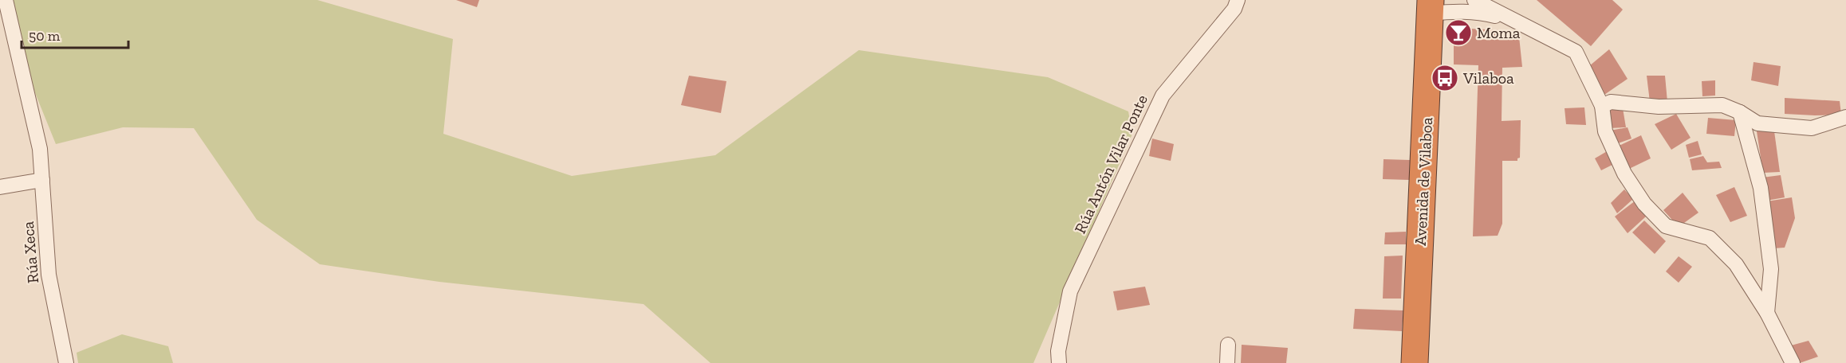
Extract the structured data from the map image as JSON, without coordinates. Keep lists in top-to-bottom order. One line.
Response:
{"streets":{"highway":["Avenida de Vilaboa"],"street":["Rúa Antón Vilar Ponte","Rúa Xeca"]},"places":{"bar":["Moma"],"bus stop":["Vilaboa"]},"scale_bar":"50 m"}
